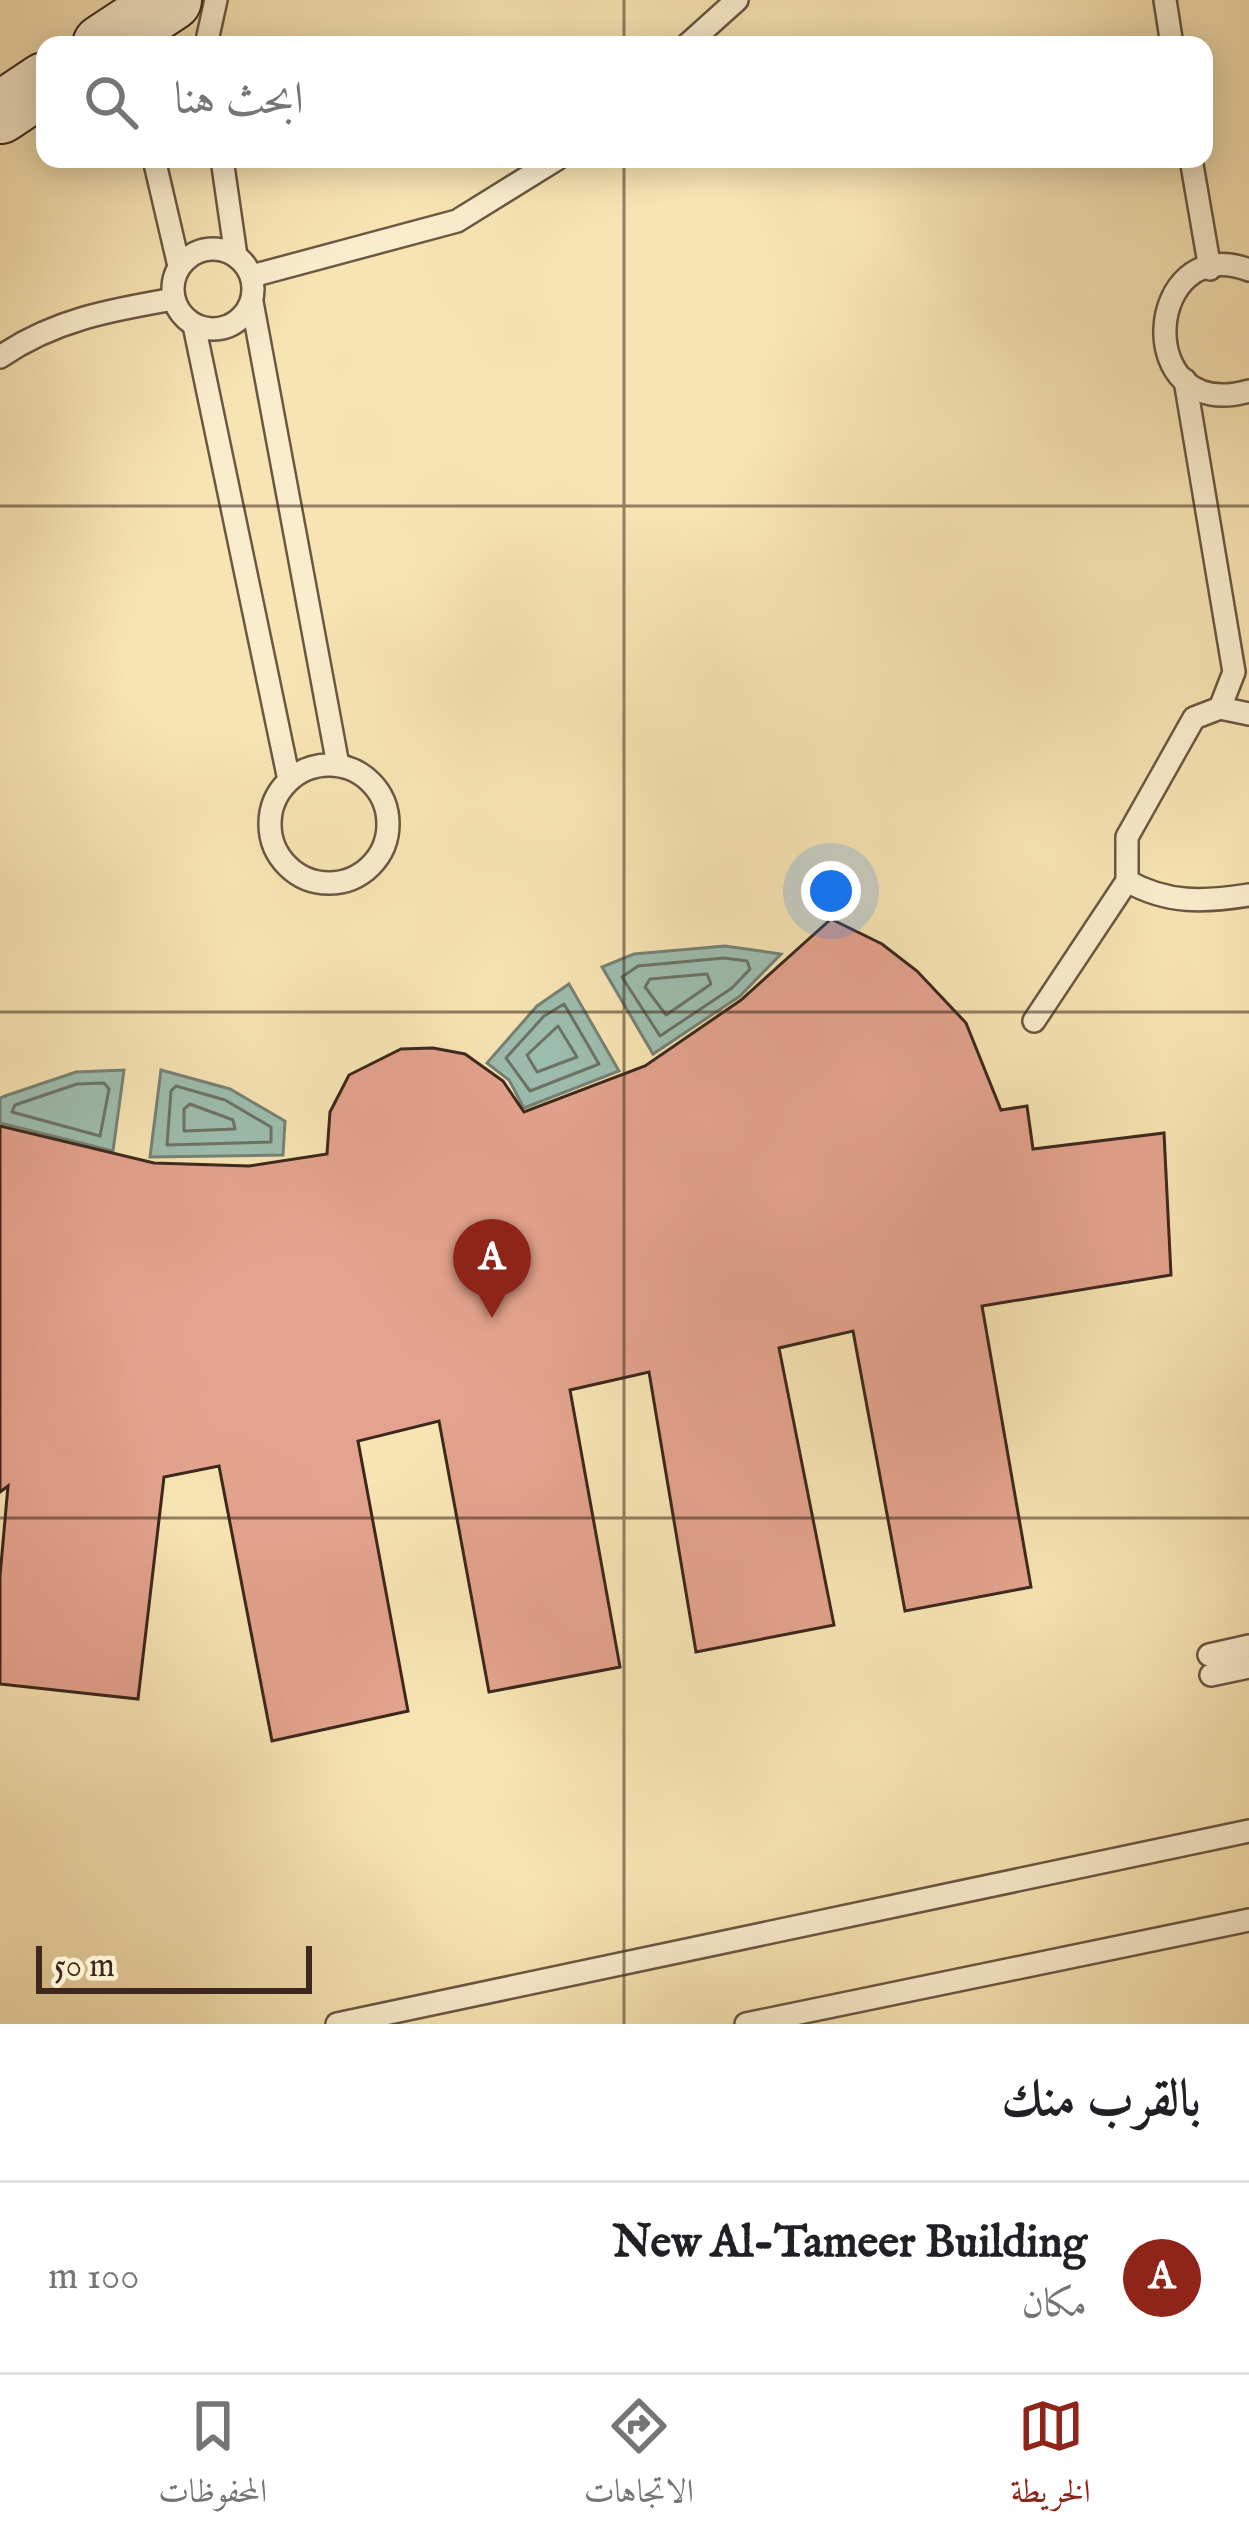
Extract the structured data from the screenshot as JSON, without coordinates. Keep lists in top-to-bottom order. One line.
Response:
{"scale_bar":"50 m","page":{"search":"ابحث هنا","pins":"A","scale":"50 m","heading":"بالقرب منك","list":[{"mark":"A","name":"New Al-Tameer Building","note":"مكان","value":"100 m"}],"nav":["الخريطة","الاتجاهات","المحفوظات"]}}
